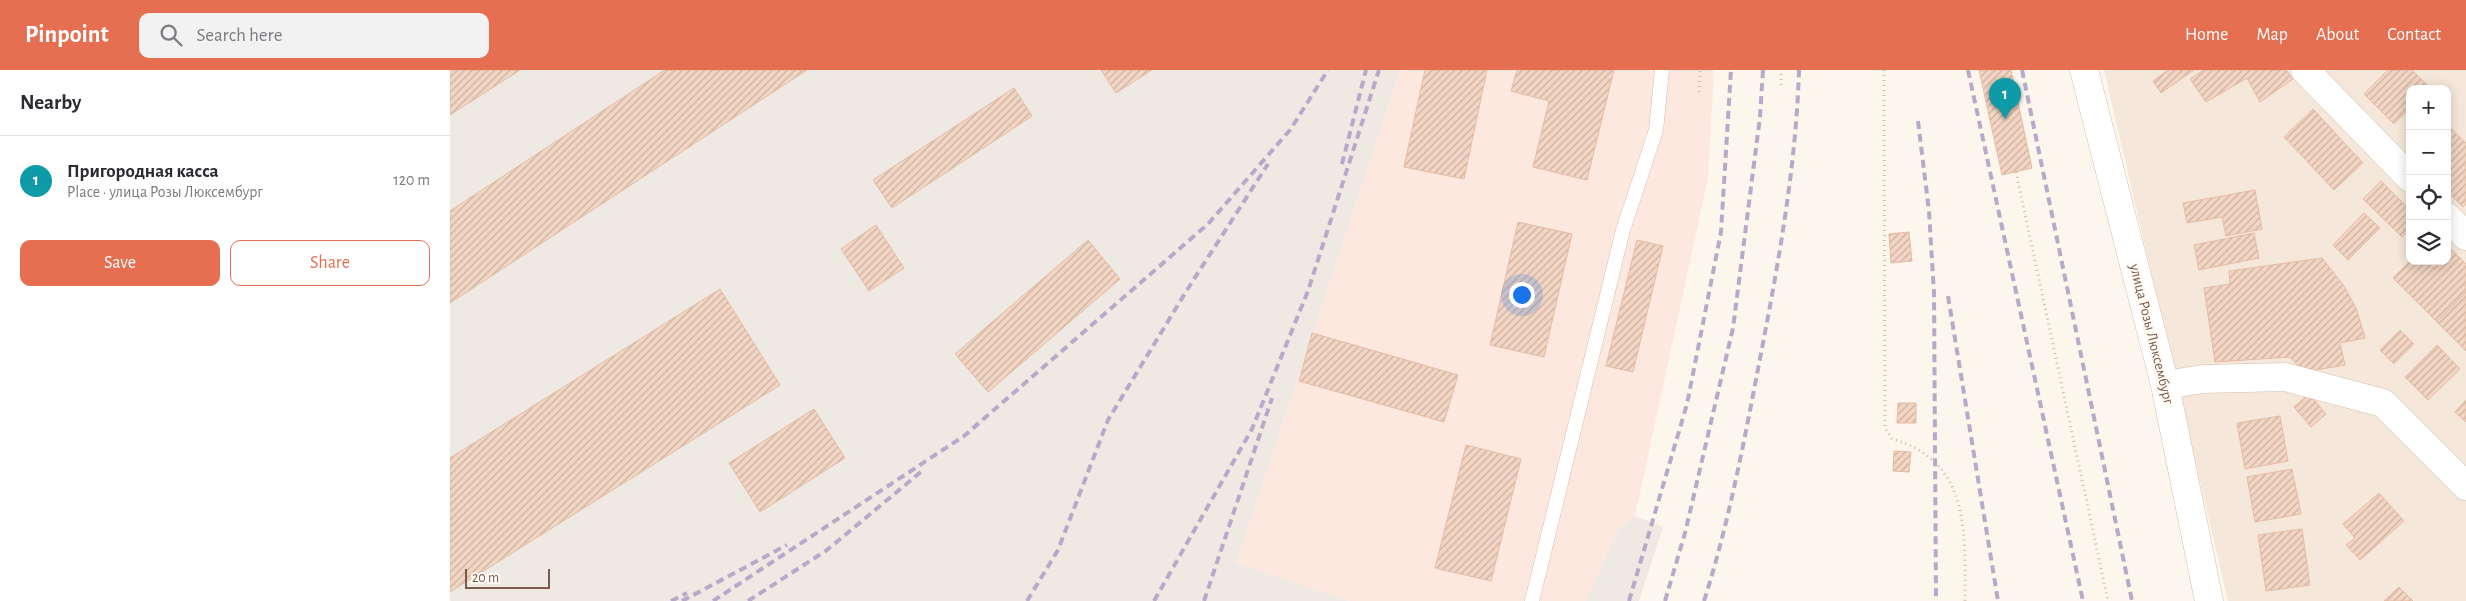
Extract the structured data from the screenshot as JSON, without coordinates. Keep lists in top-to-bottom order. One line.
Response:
{"streets":{"street":["улица Розы Люксембург"]},"scale_bar":"20 m","page":{"header":"Pinpoint","search":"Search here","nav":["Home","Map","About","Contact"],"heading":"Nearby","pins":"1","map_buttons":["+","−"],"list":[{"mark":"1","name":"Пригородная касса","note":"Place · улица Розы Люксембург","value":"120 m"}],"buttons":["Save","Share"],"scale":"20 m"}}
